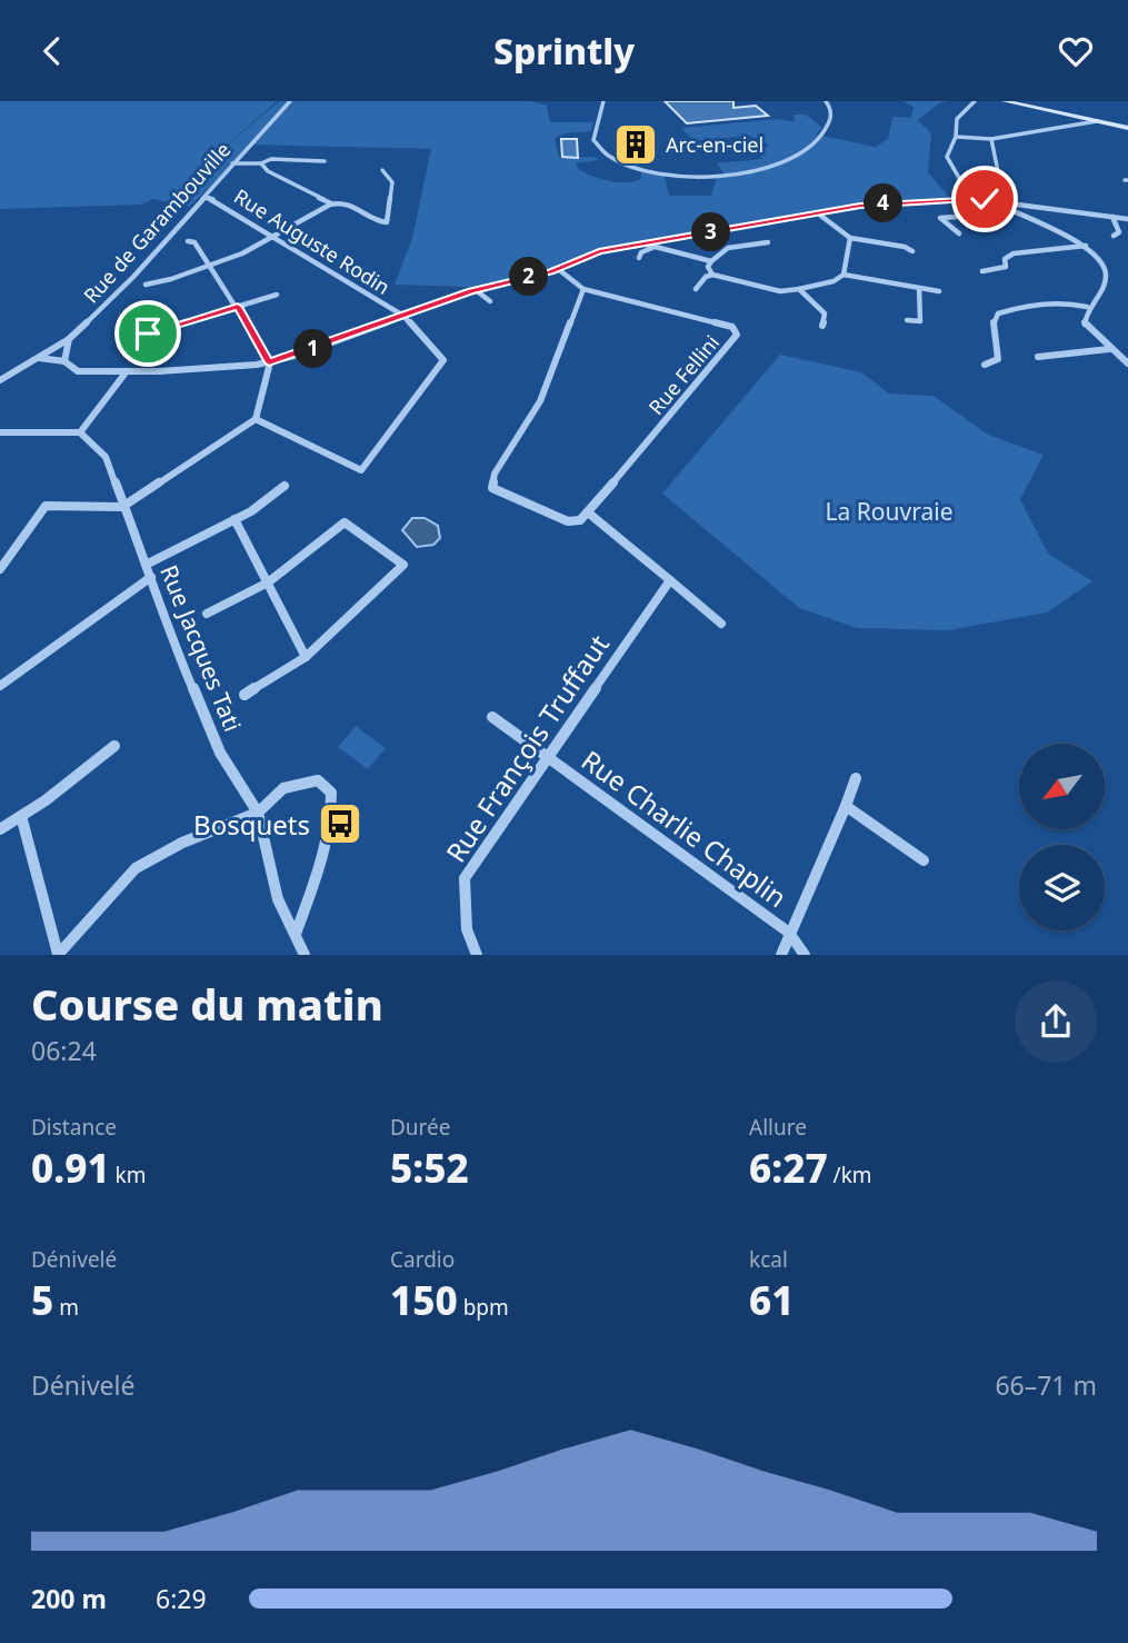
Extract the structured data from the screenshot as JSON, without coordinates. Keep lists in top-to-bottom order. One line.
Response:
{"streets":{"street":["Rue de Garambouville","Rue Auguste Rodin","Rue Fellini","Rue Jacques Tati","Rue François Truffaut","Rue Charlie Chaplin"]},"crossings":[["Rue de Garambouville","Rue Auguste Rodin"],["Rue François Truffaut","Rue Charlie Chaplin"]],"parks":["La Rouvraie"],"places":{"building":["Arc-en-ciel"],"bus stop":["Bosquets"]},"north":"bottom left","page":{"header":"Sprintly","pins":["4","3","2","1"],"heading":["Course du matin","06:24"],"stats":[["Distance","0.91 km"],["Durée","5:52"],["Allure","6:27 /km"],["Dénivelé","5 m"],["Cardio","150 bpm"],["kcal","61"]],"chart":["Dénivelé","66–71 m"],"list":[{"name":"200 m","note":"6:29"}]}}
